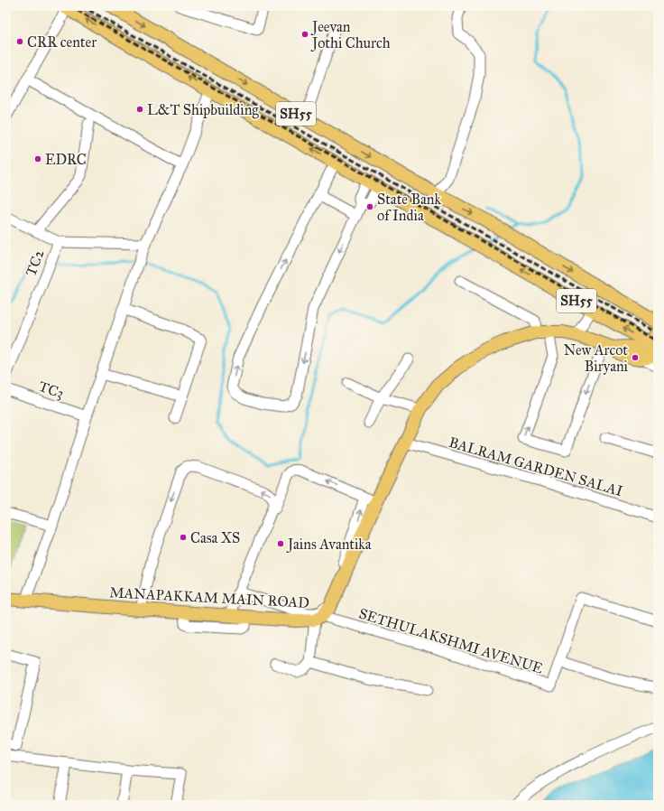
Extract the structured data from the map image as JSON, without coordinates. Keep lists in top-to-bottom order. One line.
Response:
{"streets":{"main road":["SH55","MANAPAKKAM MAIN ROAD"],"street":["TC2","TC3","BALRAM GARDEN SALAI","SETHULAKSHMI AVENUE"]},"crossings":[["BALRAM GARDEN SALAI","MANAPAKKAM MAIN ROAD"],["MANAPAKKAM MAIN ROAD","SETHULAKSHMI AVENUE"]],"places":["Jeevan Jothi Church","CRR center","L&T Shipbuilding","EDRC","State Bank of India","New Arcot Biryani","Casa XS","Jains Avantika"]}
